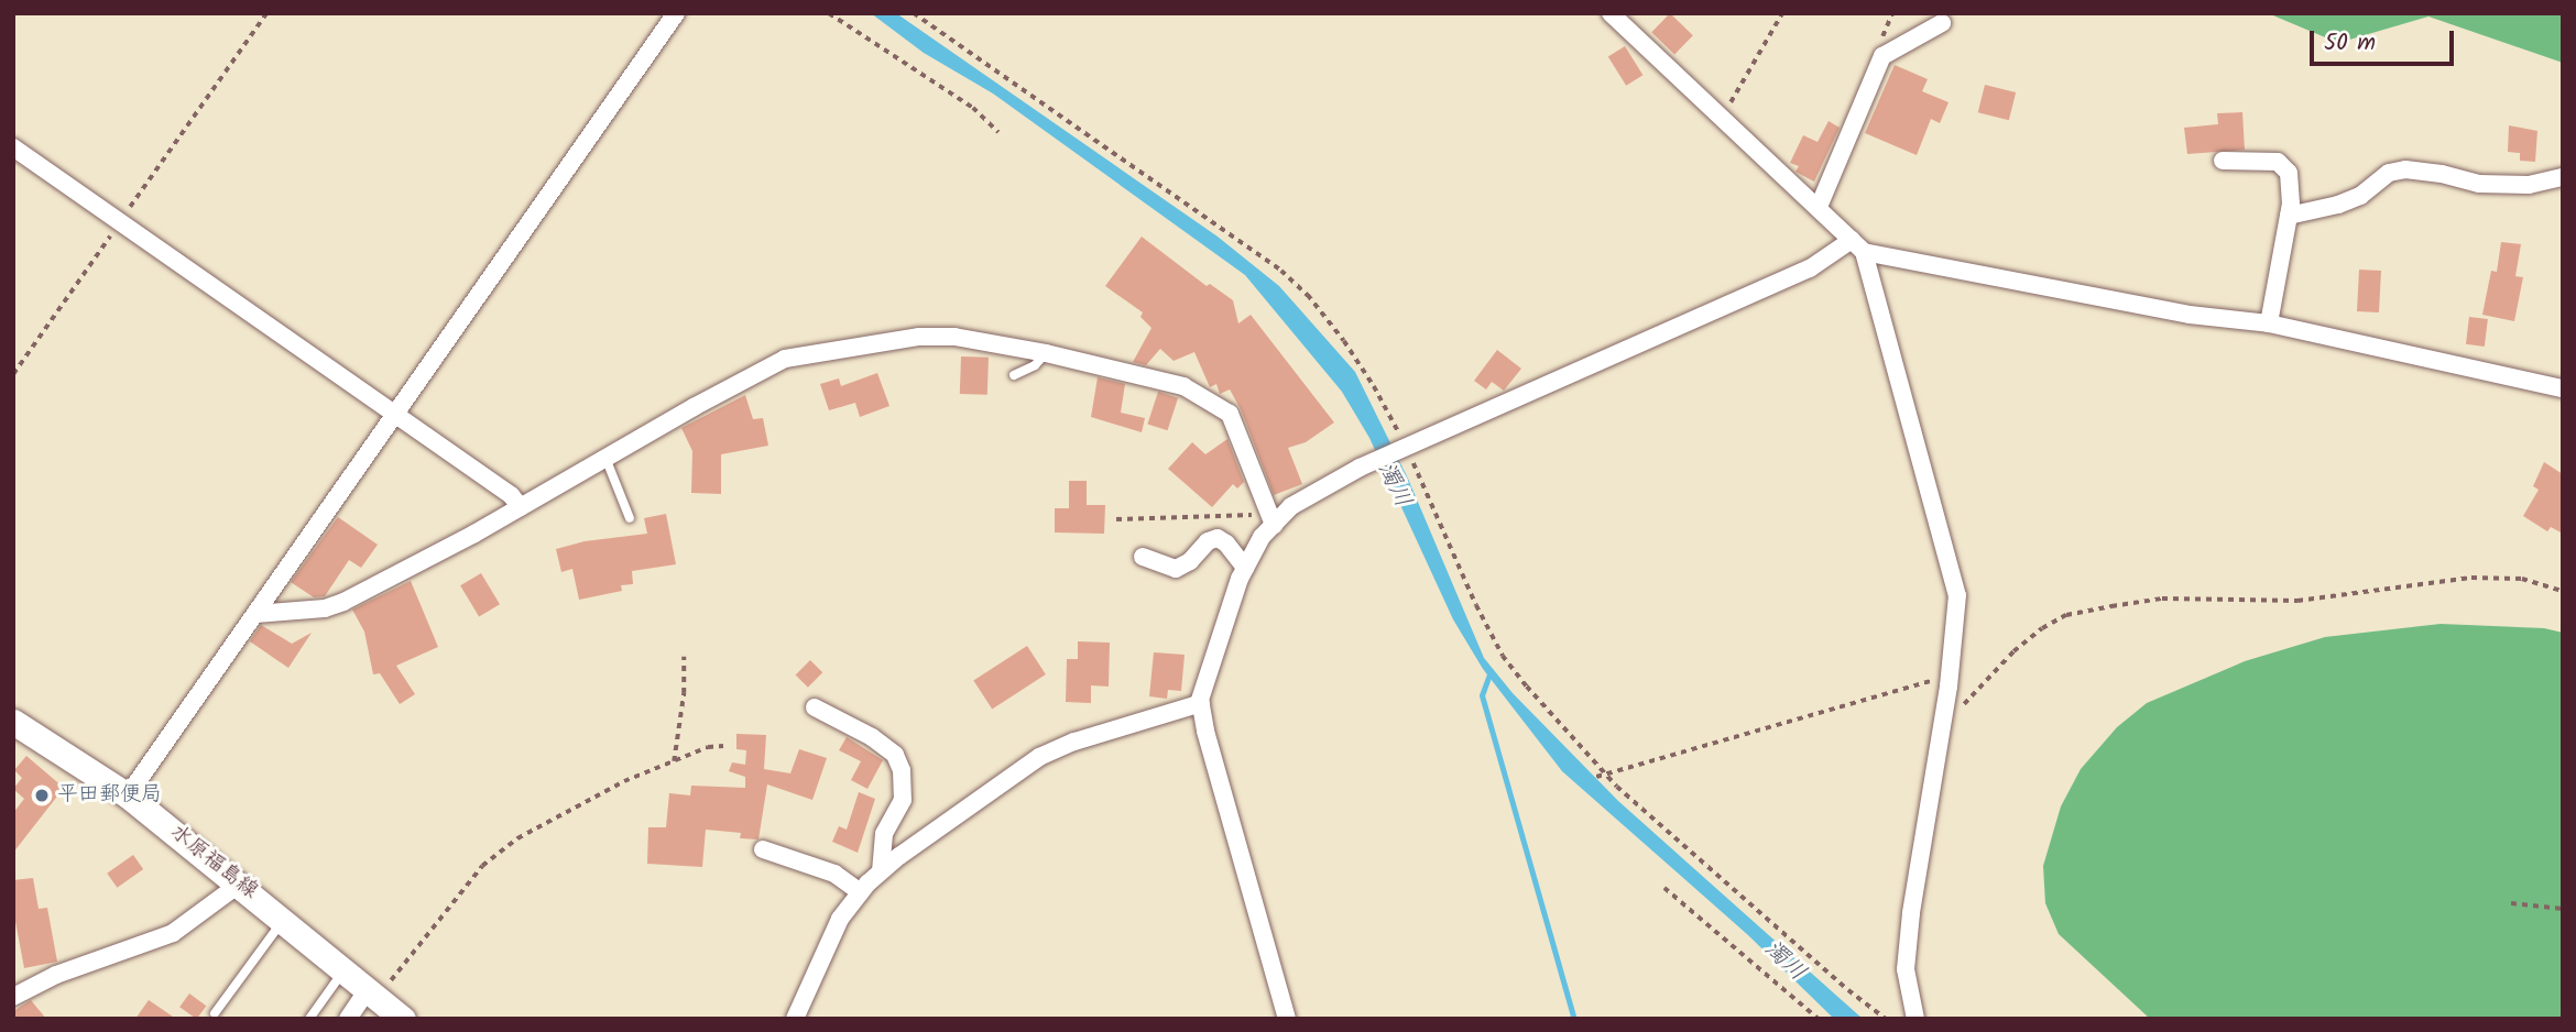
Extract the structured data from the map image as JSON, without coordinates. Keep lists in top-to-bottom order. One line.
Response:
{"streets":{"main road":["水原福島線"]},"water":["濁川"],"places":["平田郵便局"],"scale_bar":"50 m"}
